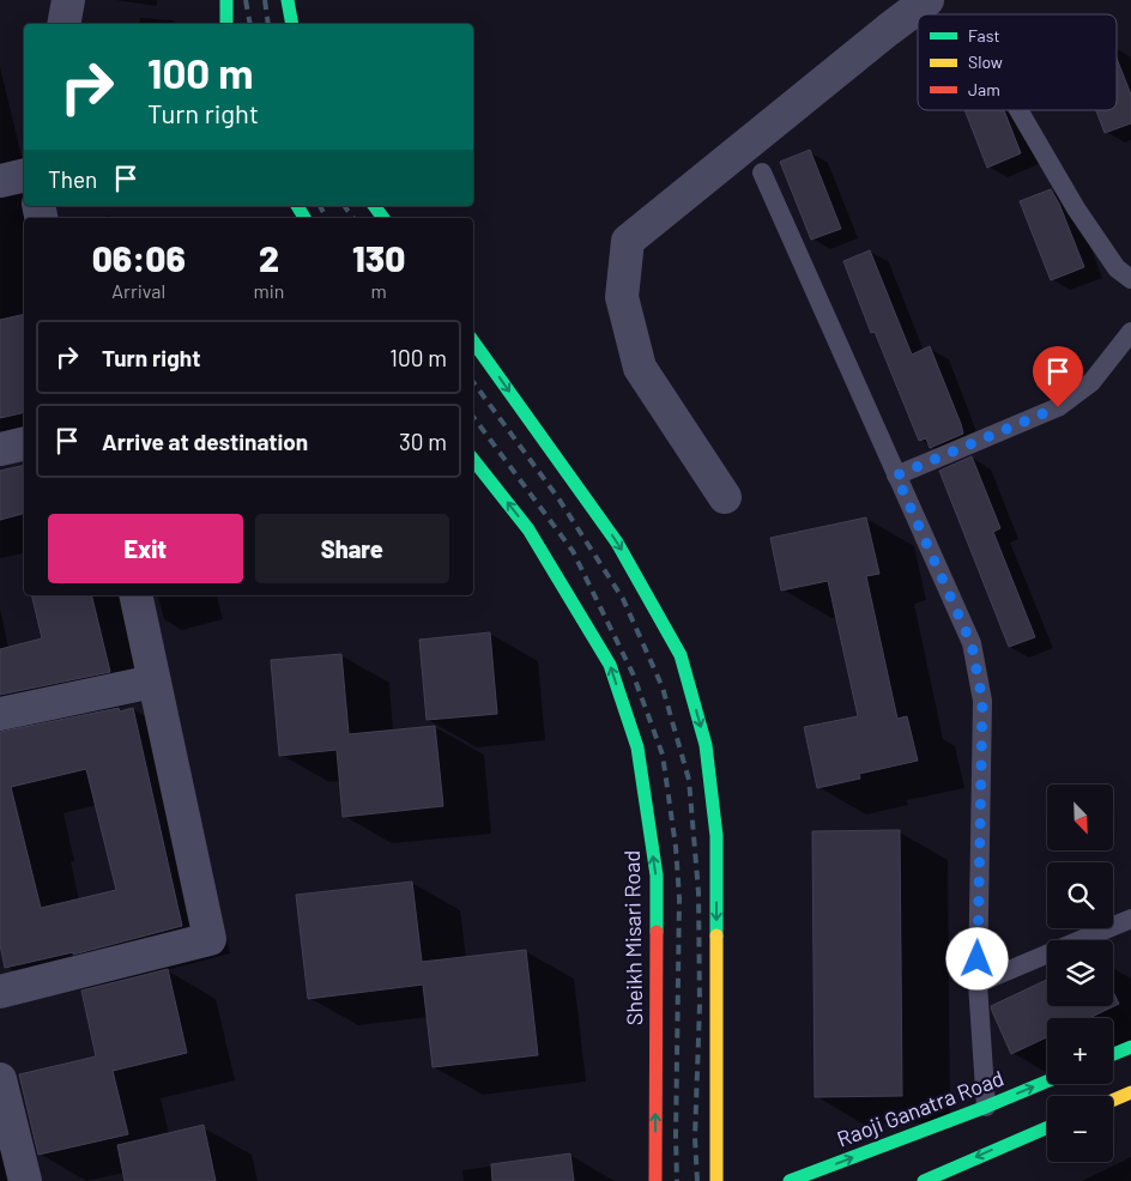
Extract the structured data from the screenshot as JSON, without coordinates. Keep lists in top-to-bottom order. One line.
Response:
{"streets":{"main road":["Sheikh Misari Road","Raoji Ganatra Road"]},"legend":["Fast","Slow","Jam"],"north":"bottom right","page":{"turn":["100 m","Turn right"],"then":"Then","eta":["06:06","Arrival","2","min","130","m"],"list":[{"name":"Turn right","value":"100 m"},{"name":"Arrive at destination","value":"30 m"}],"buttons":["Exit","Share"],"map_buttons":["+","−"]}}
